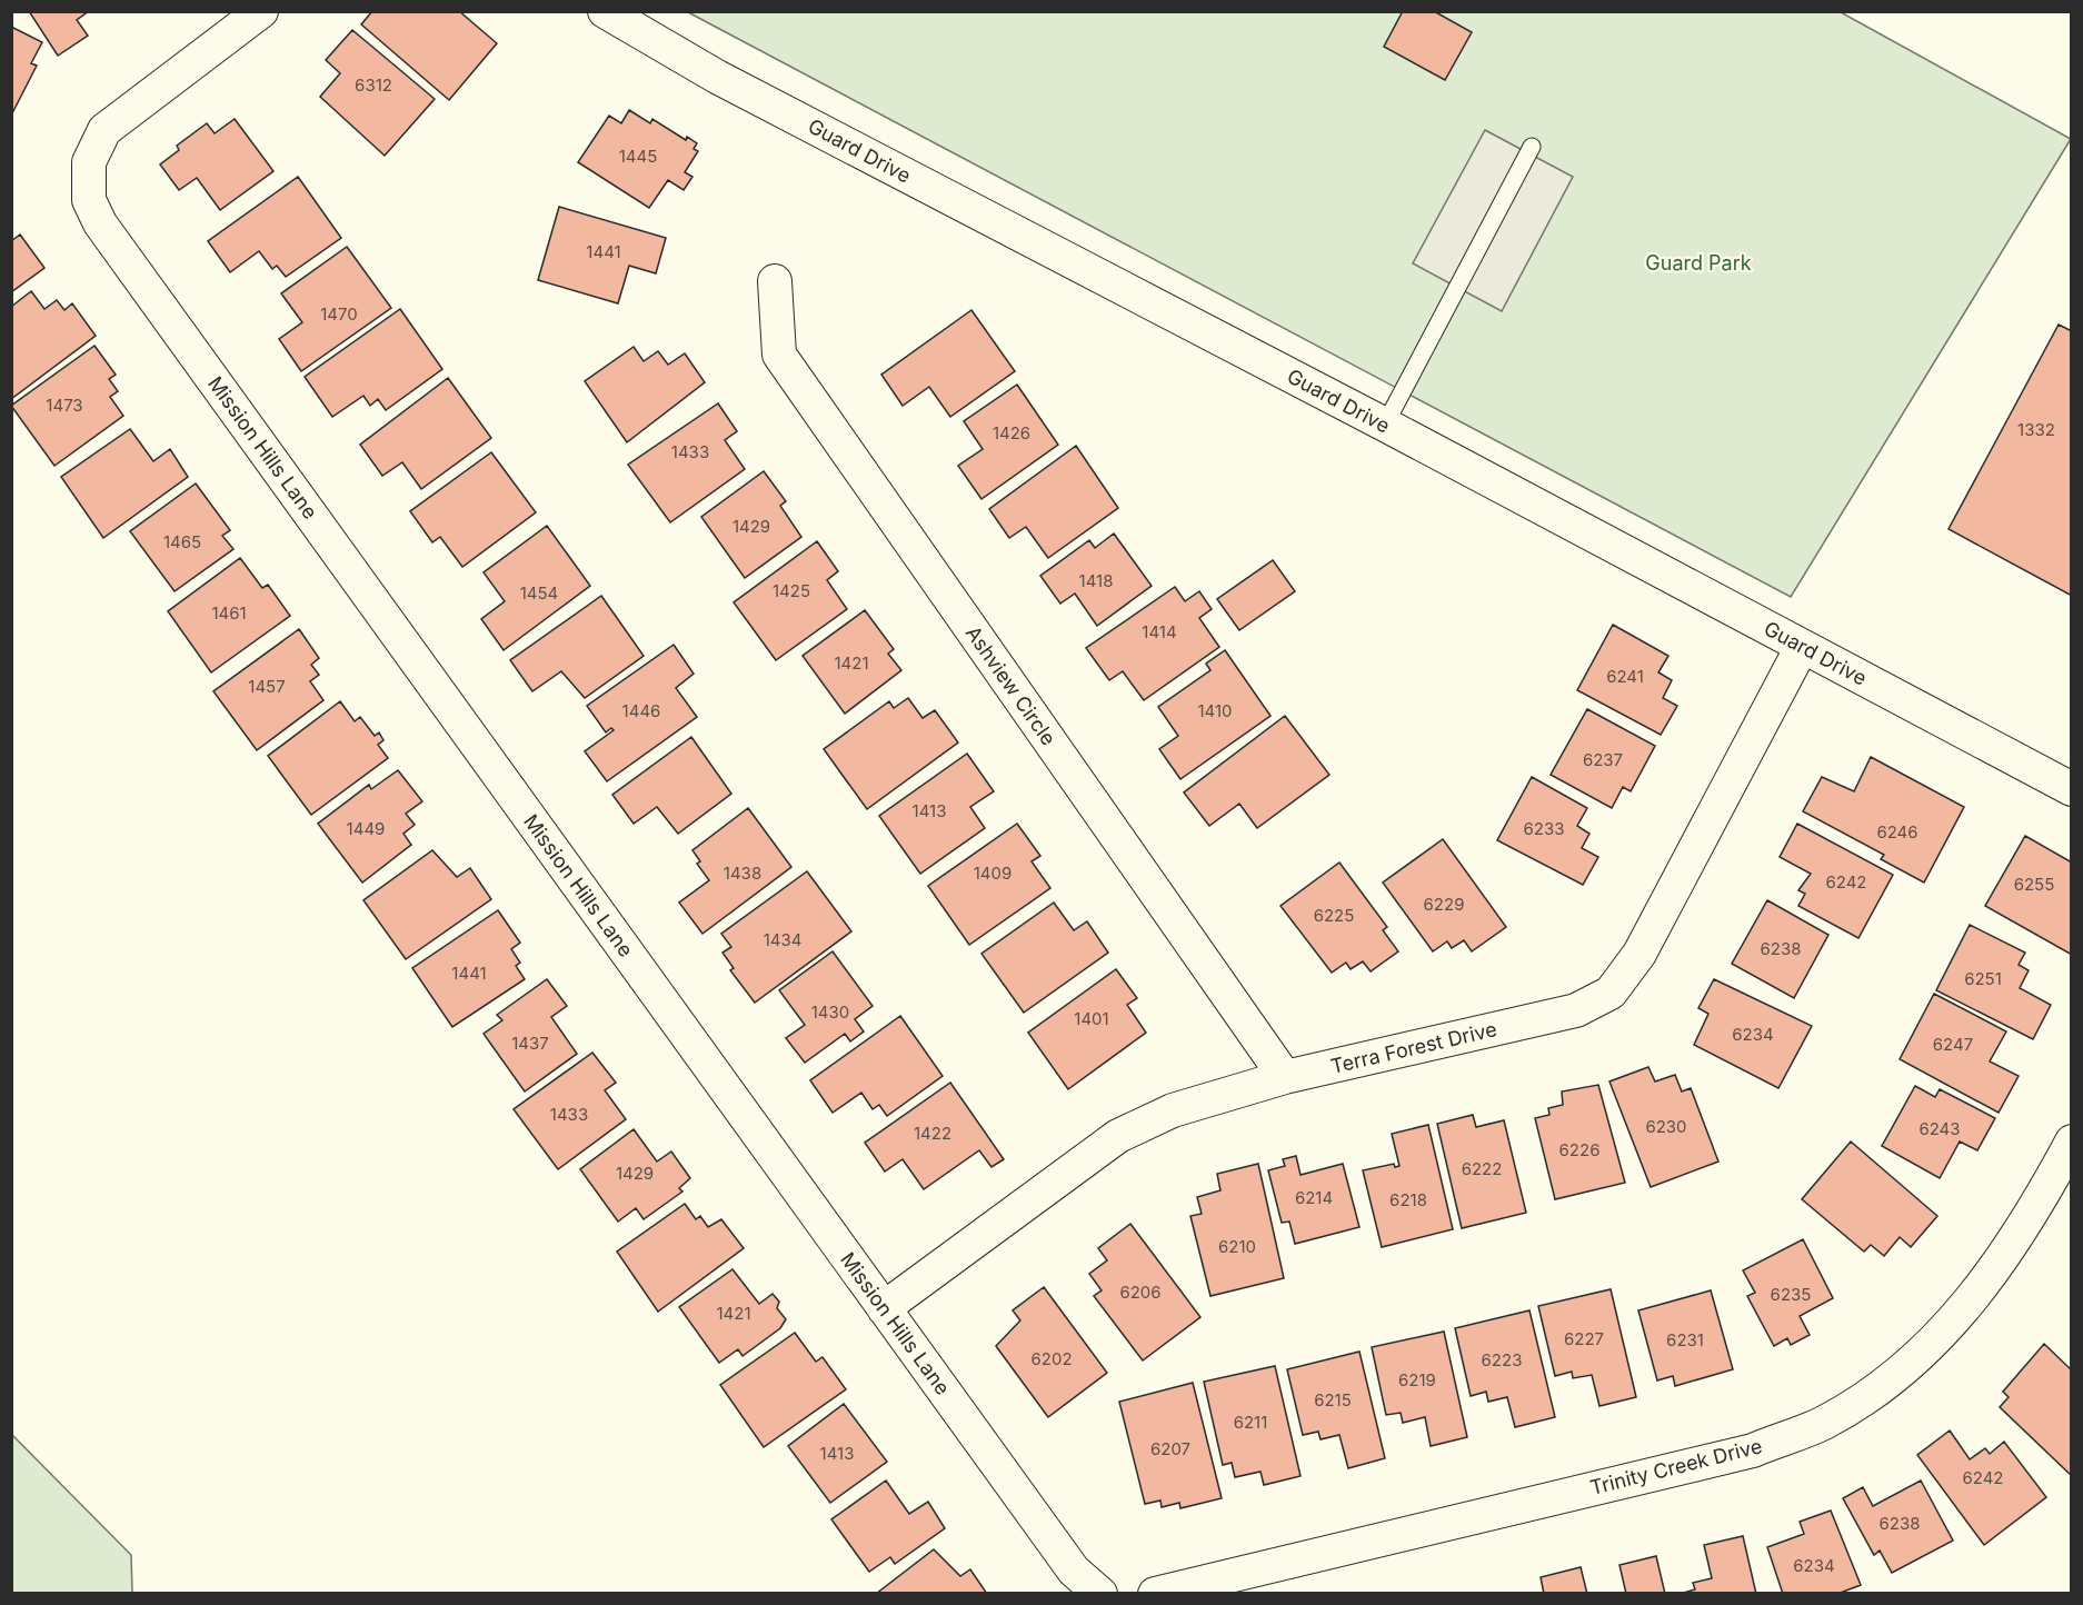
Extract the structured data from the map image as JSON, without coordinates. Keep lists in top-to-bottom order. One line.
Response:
{"streets":{"street":["Guard Drive","Mission Hills Lane","Ashview Circle","Terra Forest Drive","Trinity Creek Drive"]},"crossings":[["Guard Drive","Terra Forest Drive"],["Mission Hills Lane","Terra Forest Drive"],["Ashview Circle","Terra Forest Drive"]],"parks":["Guard Park"],"house_numbers":["6312","1445","1441","1470","1473","1332","1426","1433","1429","1465","1418","1425","1454","1461","1414","1421","6241","1457","1446","1410","6237","1413","1449","6233","6246","1438","1409","6242","6255","6229","6225","1434","6238","1441","6251","1430","1401","6234","1437","6247","1433","6230","6243","1422","6226","6222","1429","6214","6218","6210","6206","6235","1421","6227","6231","6202","6223","6219","6215","6211","6207","1413","6242","6238","6234"]}
